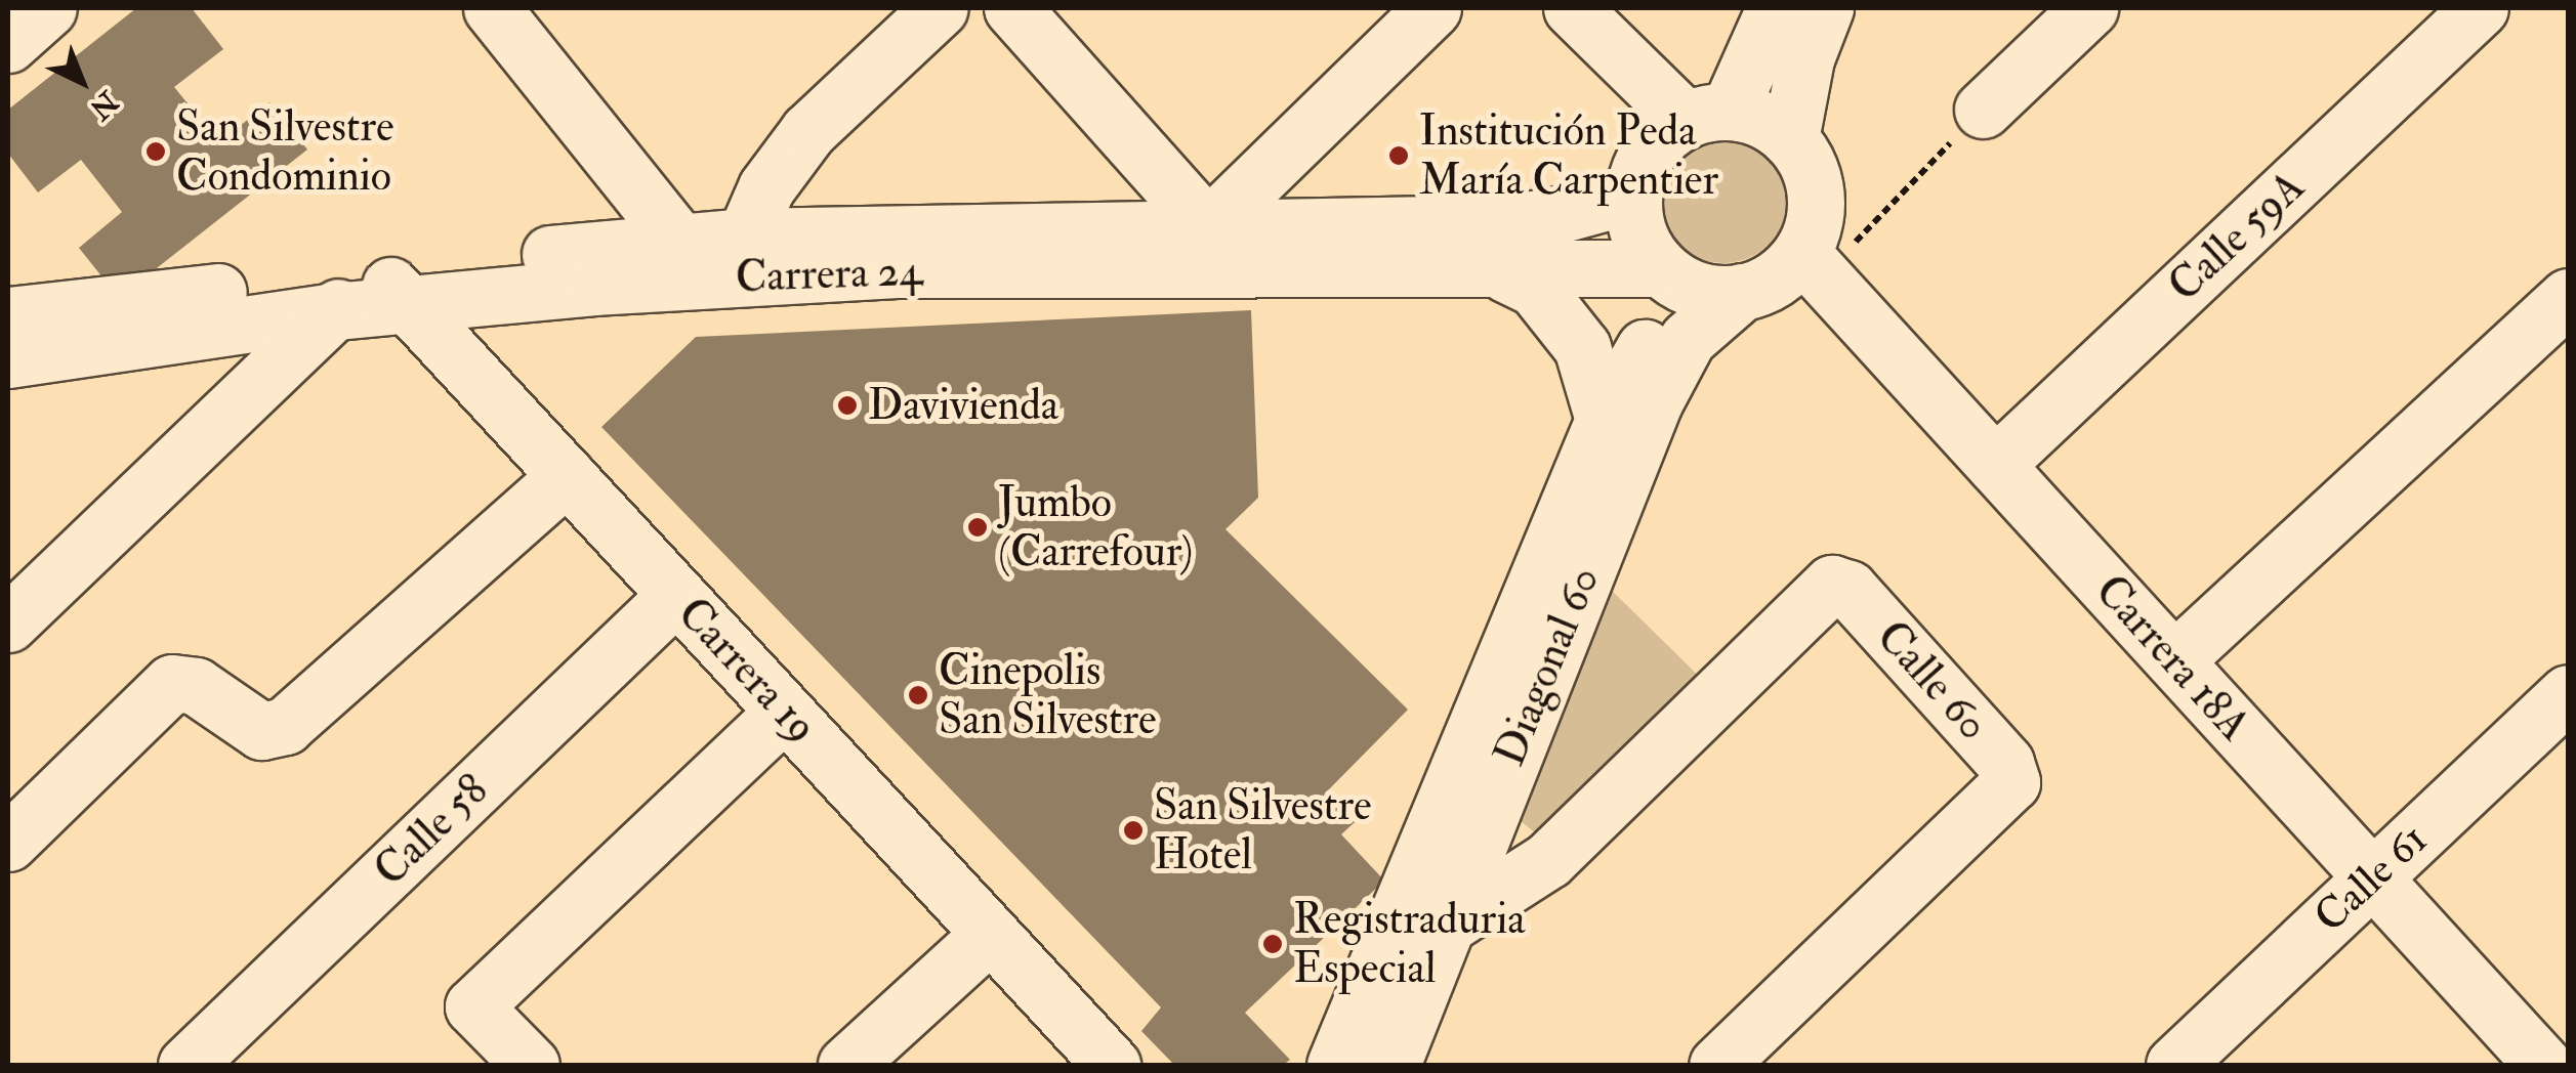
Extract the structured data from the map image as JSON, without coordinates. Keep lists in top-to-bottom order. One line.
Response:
{"streets":{"street":["Calle 59A","Carrera 24","Carrera 18A","Diagonal 60","Carrera 19","Calle 60","Calle 58","Calle 61"]},"crossings":[["Calle 59A","Carrera 18A"],["Carrera 24","Carrera 18A"],["Carrera 24","Diagonal 60"],["Carrera 24","Carrera 19"],["Carrera 18A","Diagonal 60"],["Carrera 18A","Calle 61"],["Diagonal 60","Calle 60"],["Carrera 19","Calle 58"]],"places":["San Silvestre Condominio","Institución Peda María Carpentier","Davivienda","Jumbo (Carrefour)","Cinepolis San Silvestre","San Silvestre Hotel","Registraduria Especial"],"north":"bottom right"}
